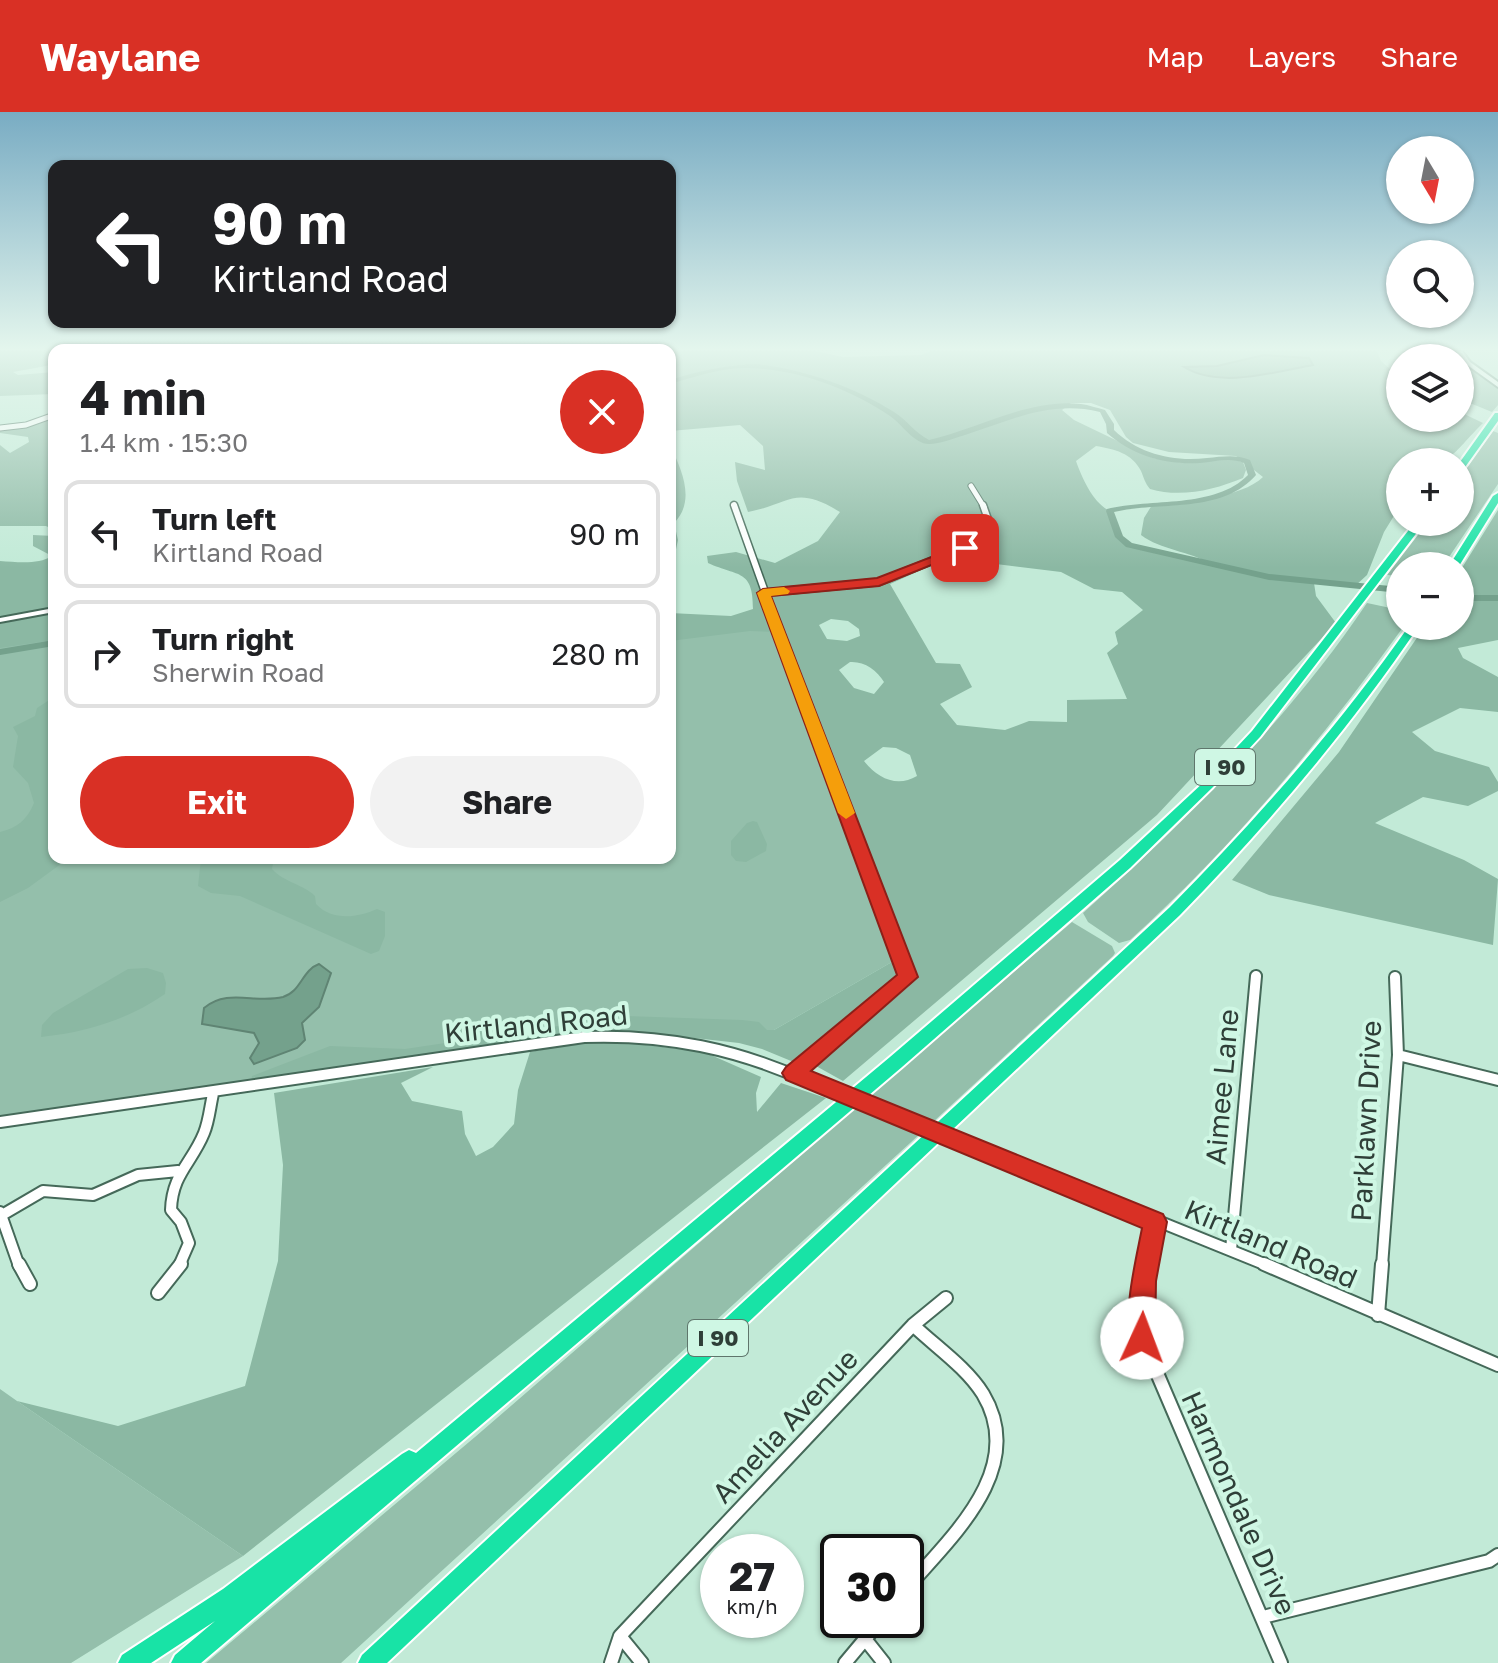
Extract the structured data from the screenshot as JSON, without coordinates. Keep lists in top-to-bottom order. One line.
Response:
{"streets":{"highway":["I 90"],"street":["Kirtland Road","Aimee Lane","Parklawn Drive","Amelia Avenue","Harmondale Drive"]},"crossings":[["Kirtland Road","Aimee Lane"],["Kirtland Road","Parklawn Drive"],["Kirtland Road","Harmondale Drive"]],"north":"bottom","page":{"header":"Waylane","nav":["Map","Layers","Share"],"map_buttons":["+","−"],"turn":["90 m","Kirtland Road"],"heading":["4 min","1.4 km · 15:30"],"list":[{"name":"Turn left","note":"Kirtland Road","value":"90 m"},{"name":"Turn right","note":"Sherwin Road","value":"280 m"}],"buttons":["Exit","Share"],"speed":"27 km/h","limit":"30"}}
